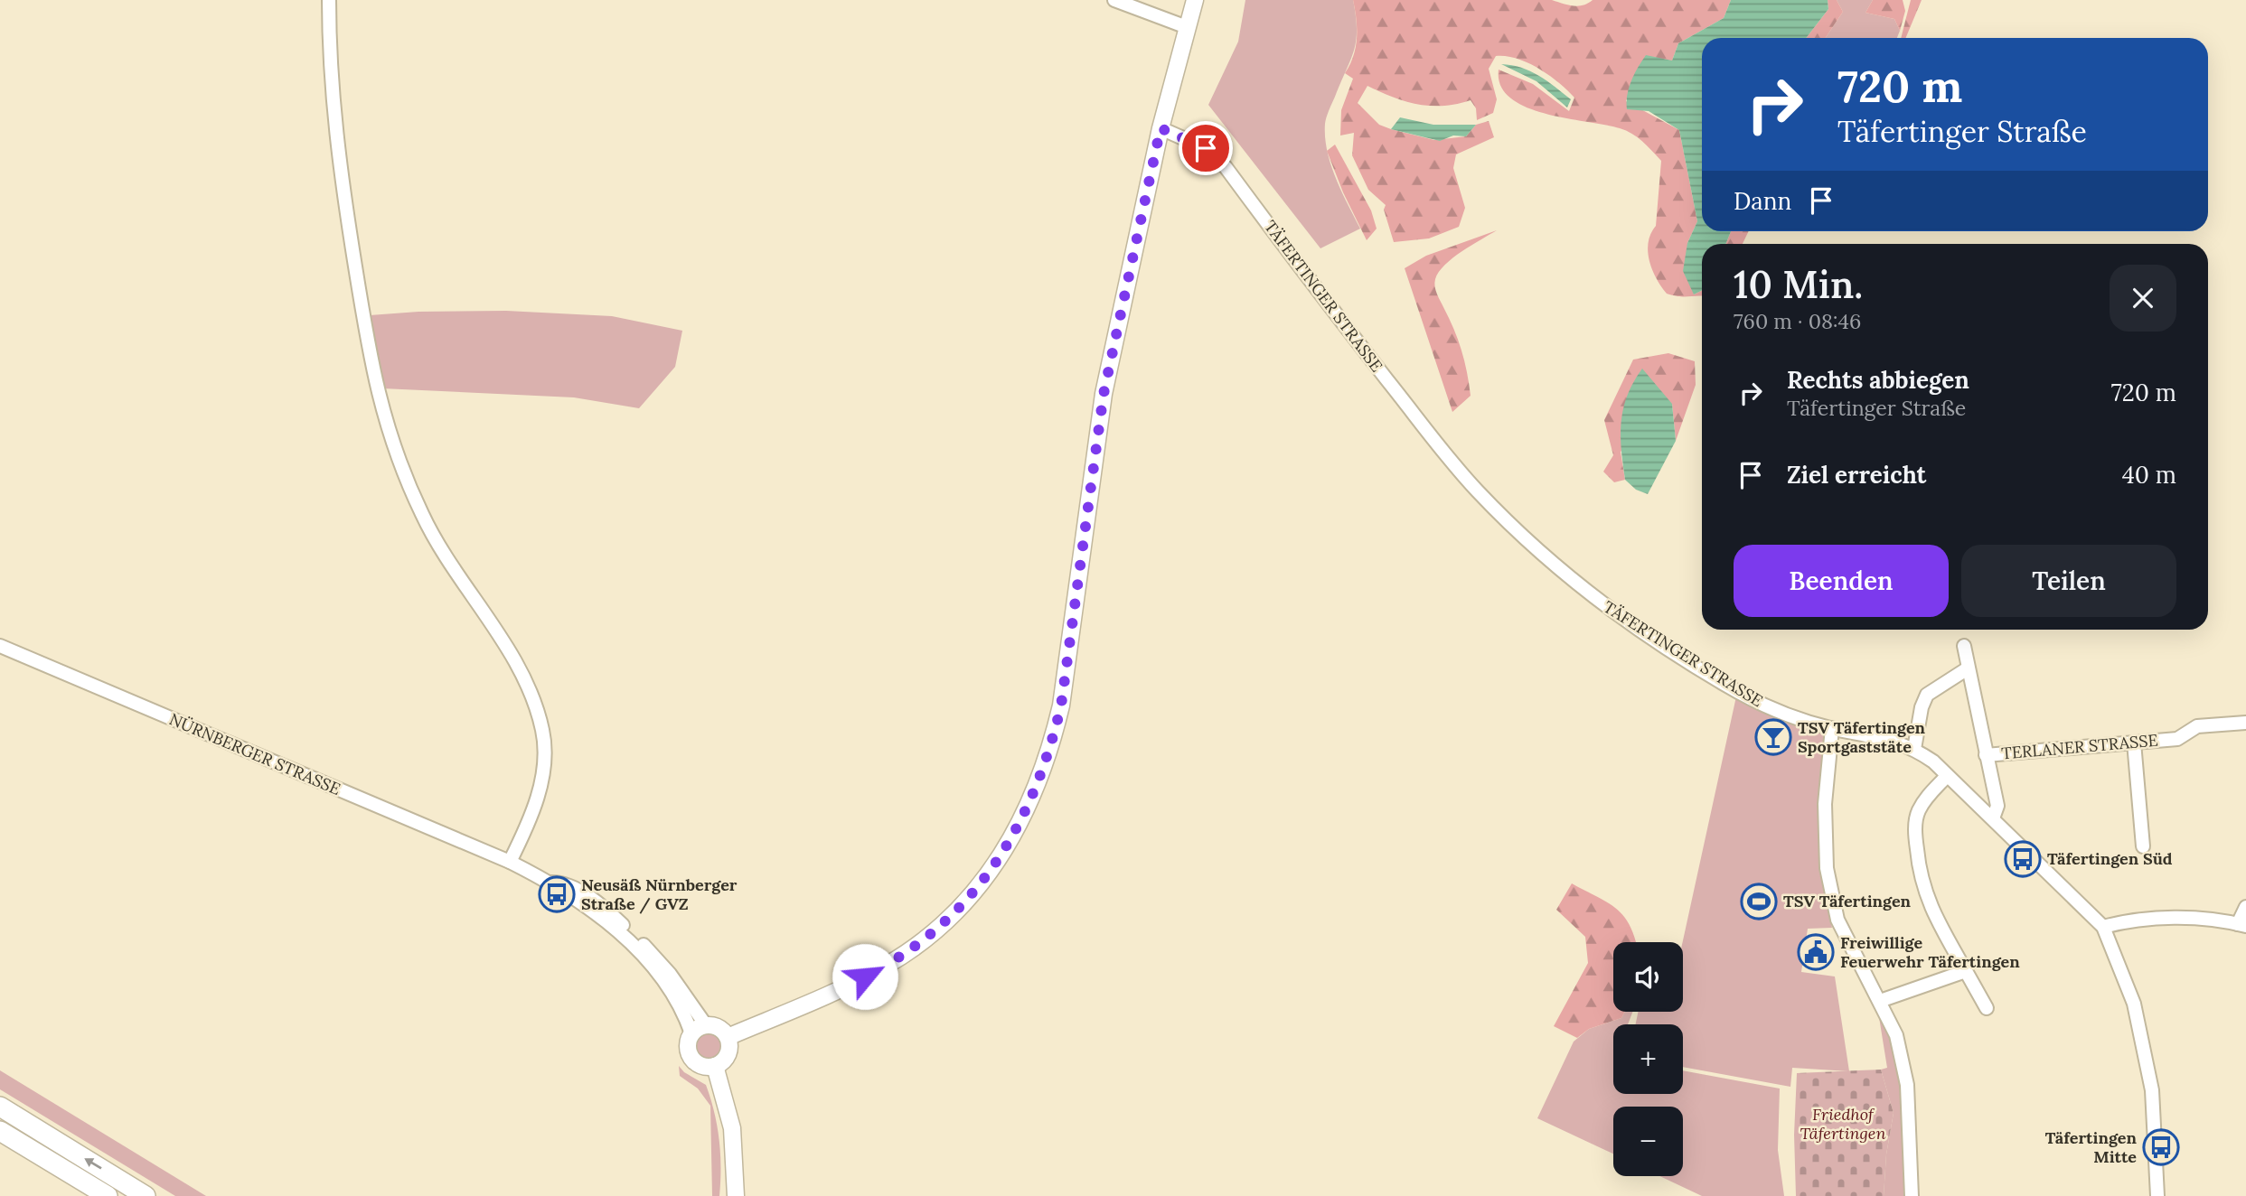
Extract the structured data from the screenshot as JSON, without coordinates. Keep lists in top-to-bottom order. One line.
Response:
{"streets":{"street":["TÄFERTINGER STRASSE","TERLANER STRASSE","NÜRNBERGER STRASSE"]},"parks":["Friedhof Täfertingen"],"places":{"bar":["TSV Täfertingen Sportgaststäte"],"bus stop":["Täfertingen Süd","Neusäß Nürnberger Straße / GVZ","Täfertingen Mitte"],"sports":["TSV Täfertingen"],"public building":["Freiwillige Feuerwehr Täfertingen"]},"page":{"turn":["720 m","Täfertinger Straße"],"then":"Dann","heading":["10 Min.","760 m · 08:46"],"list":[{"name":"Rechts abbiegen","note":"Täfertinger Straße","value":"720 m"},{"name":"Ziel erreicht","value":"40 m"}],"buttons":["Beenden","Teilen"],"map_buttons":["+","−"]}}
